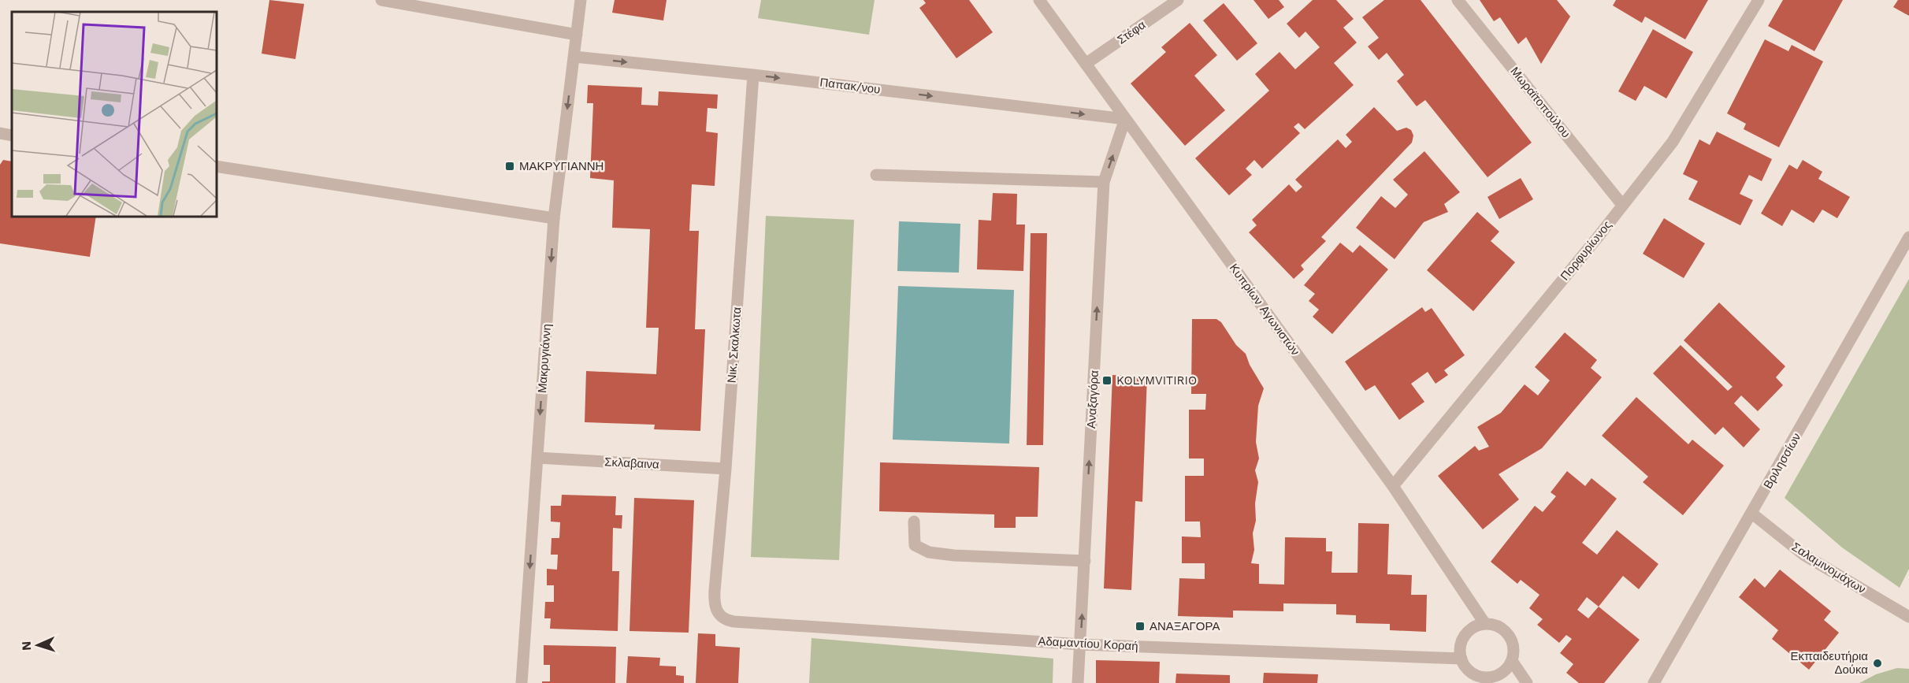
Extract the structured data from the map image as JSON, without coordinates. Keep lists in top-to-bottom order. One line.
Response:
{"streets":{"street":["Στέφα","Παπακ/νου","Μωραϊτοπούλου","Πορφυρίωνος","Κυπρίων Αγωνιστών","Νικ. Σκαλκωτα","Μακρυγιάννη","Αναξαγόρα","Βριλησσίων","Σκλαβαινα","Σαλαμινομάχων","Αδαμαντίου Κοραή"]},"crossings":[["Στέφα","Κυπρίων Αγωνιστών"],["Παπακ/νου","Κυπρίων Αγωνιστών"],["Παπακ/νου","Νικ. Σκαλκωτα"],["Παπακ/νου","Μακρυγιάννη"],["Παπακ/νου","Αναξαγόρα"],["Μωραϊτοπούλου","Πορφυρίωνος"],["Πορφυρίωνος","Κυπρίων Αγωνιστών"],["Κυπρίων Αγωνιστών","Αναξαγόρα"],["Κυπρίων Αγωνιστών","Αδαμαντίου Κοραή"],["Νικ. Σκαλκωτα","Σκλαβαινα"],["Νικ. Σκαλκωτα","Αδαμαντίου Κοραή"],["Μακρυγιάννη","Σκλαβαινα"],["Αναξαγόρα","Αδαμαντίου Κοραή"],["Βριλησσίων","Σαλαμινομάχων"]],"one_way":["Μακρυγιάννη","Αναξαγόρα"],"places":{"transit":["ΜΑΚΡΥΓΙΑΝΝΗ","KOLYMVITIRIO","ΑΝΑΞΑΓΟΡΑ"],"other":["Εκπαιδευτήρια Δούκα"]},"north":"left"}
